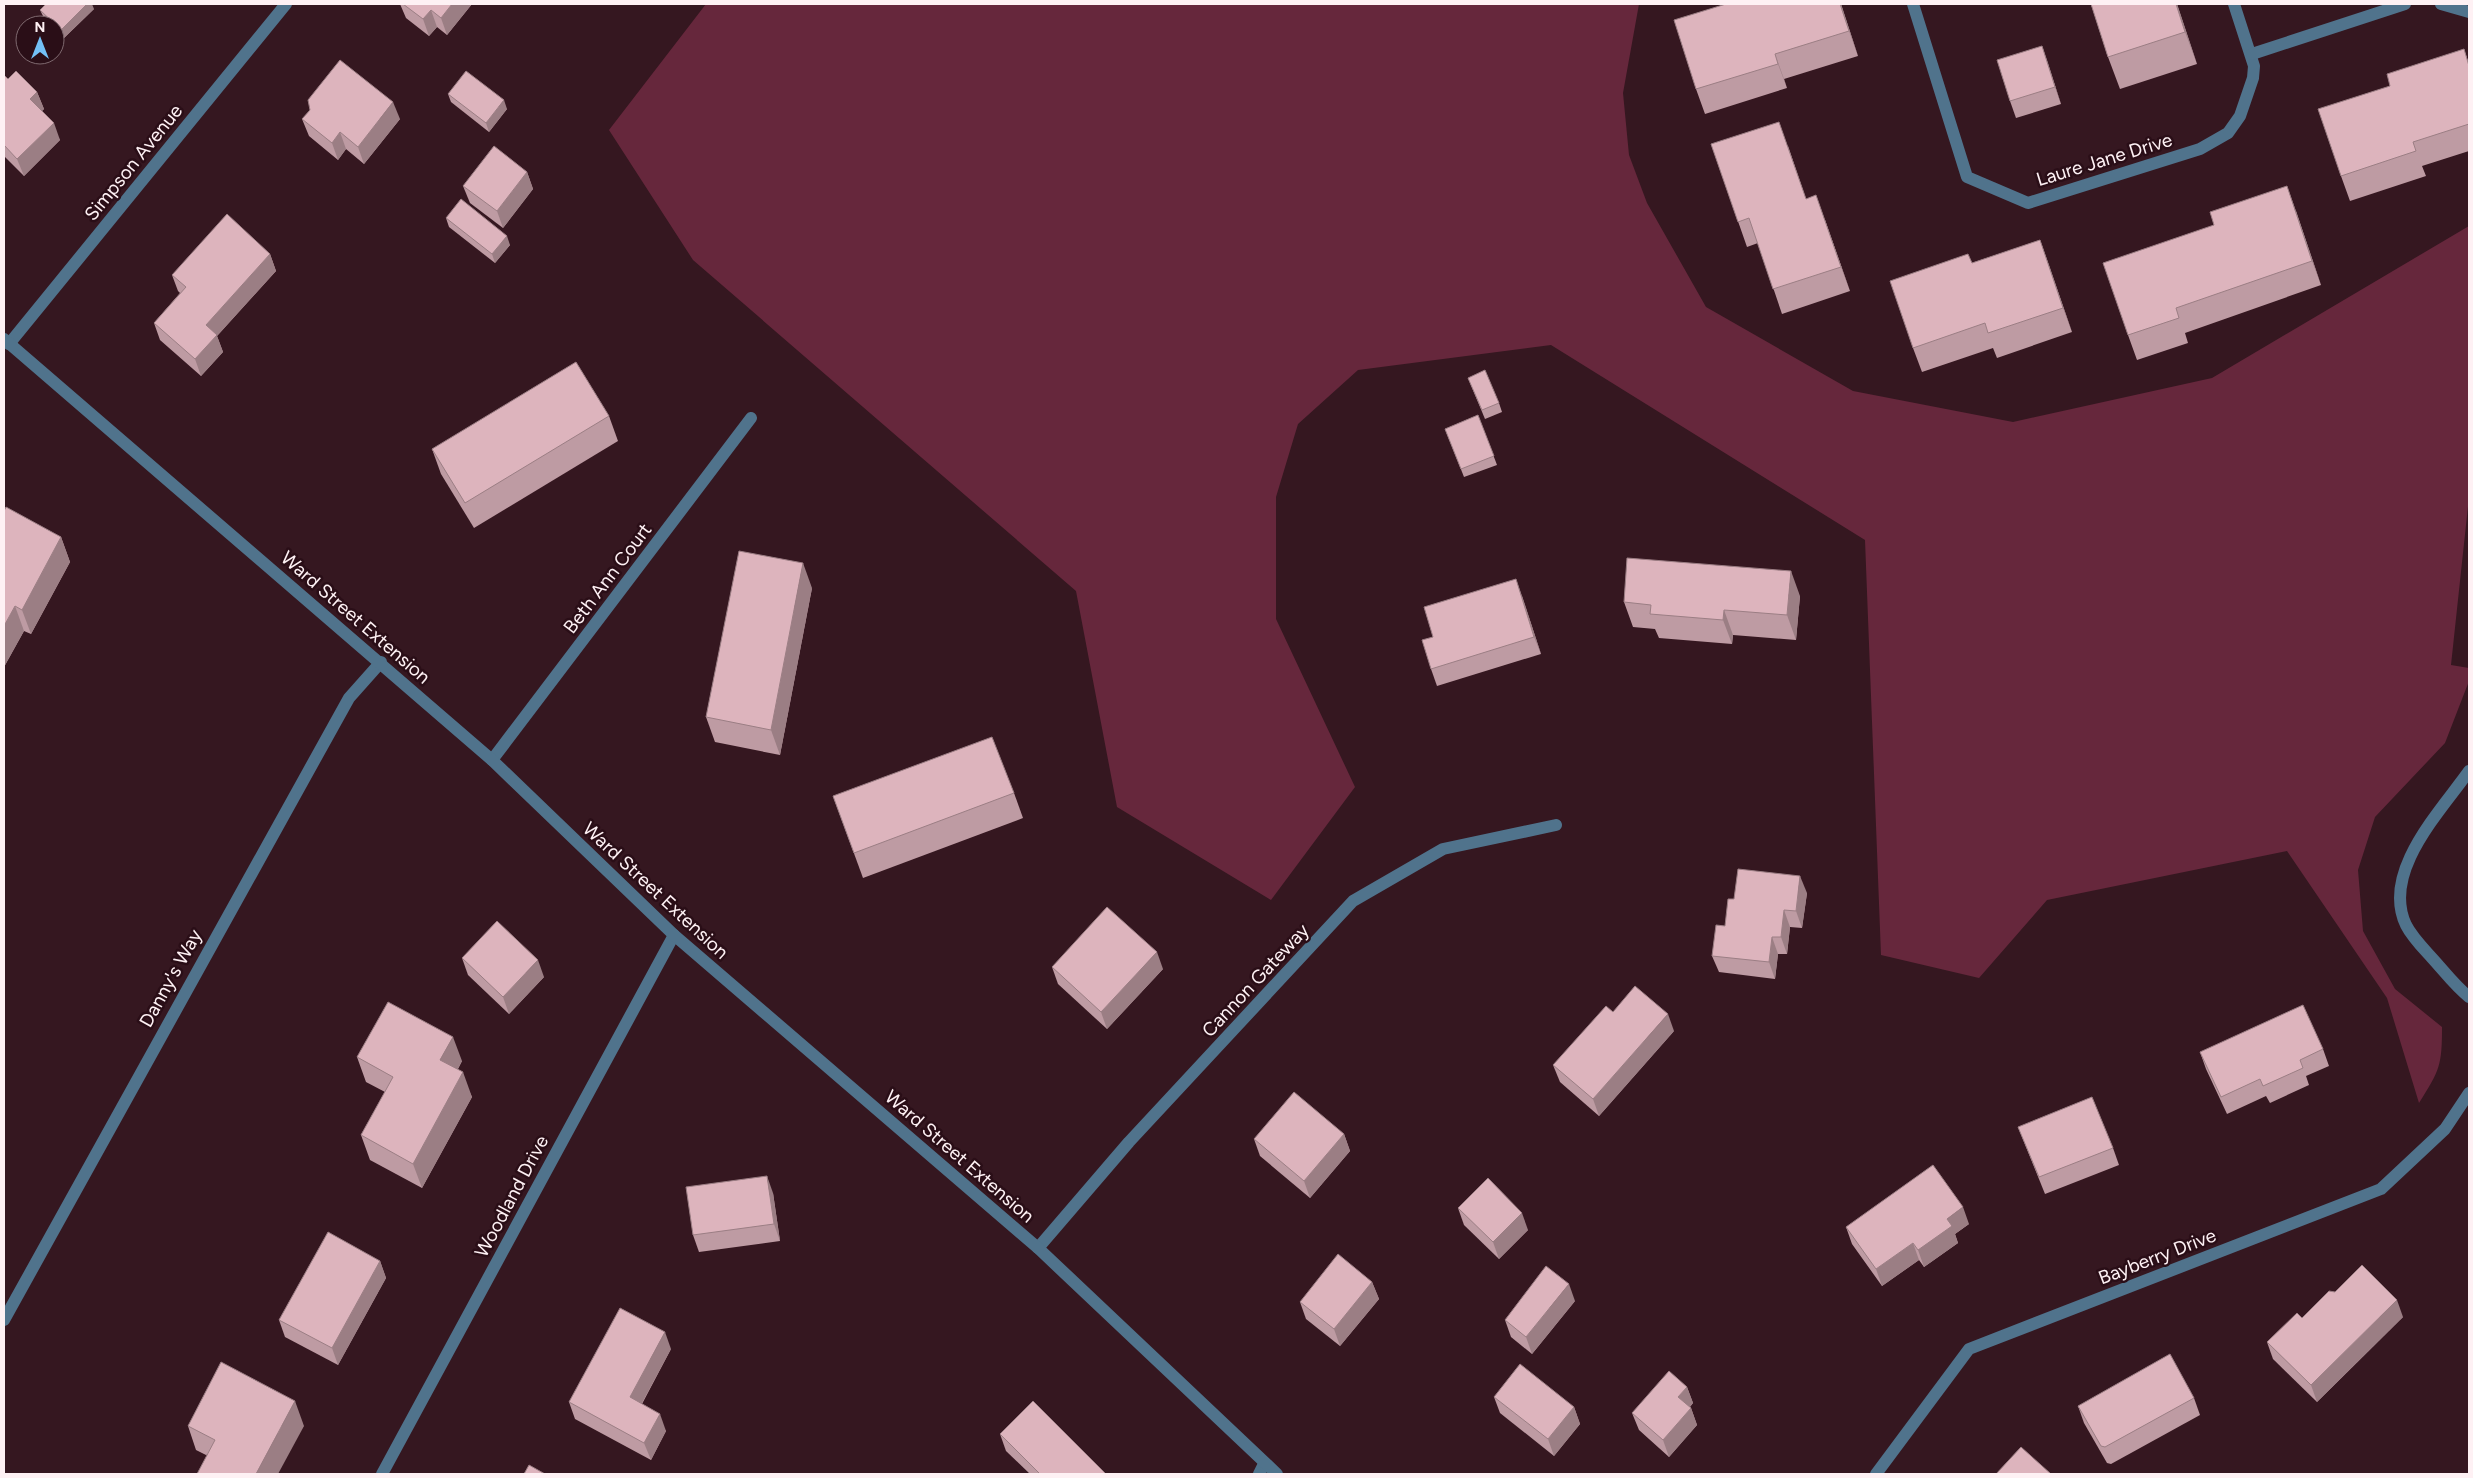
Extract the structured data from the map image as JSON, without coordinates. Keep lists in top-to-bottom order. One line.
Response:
{"streets":{"street":["Laure Jane Drive","Simpson Avenue","Beth Ann Court","Ward Street Extension","Danny's Way","Cannon Gateway","Woodland Drive","Bayberry Drive"]},"crossings":[["Simpson Avenue","Ward Street Extension"],["Beth Ann Court","Ward Street Extension"],["Ward Street Extension","Danny's Way"],["Ward Street Extension","Cannon Gateway"],["Ward Street Extension","Woodland Drive"]],"north":"top"}
